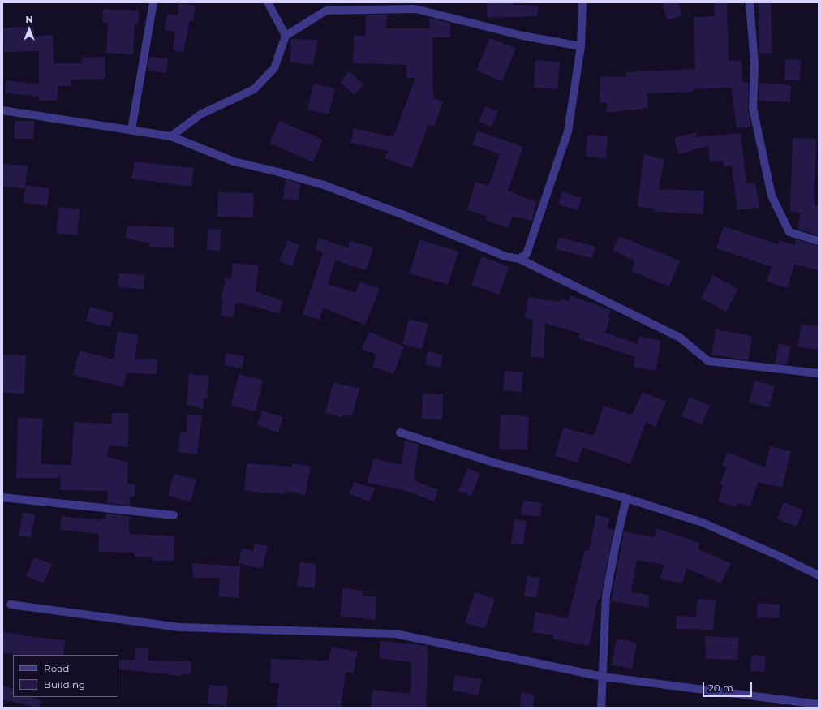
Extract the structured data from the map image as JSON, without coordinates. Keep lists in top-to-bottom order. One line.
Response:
{"legend":["Road","Building"],"scale_bar":"20 m","north":"top"}
